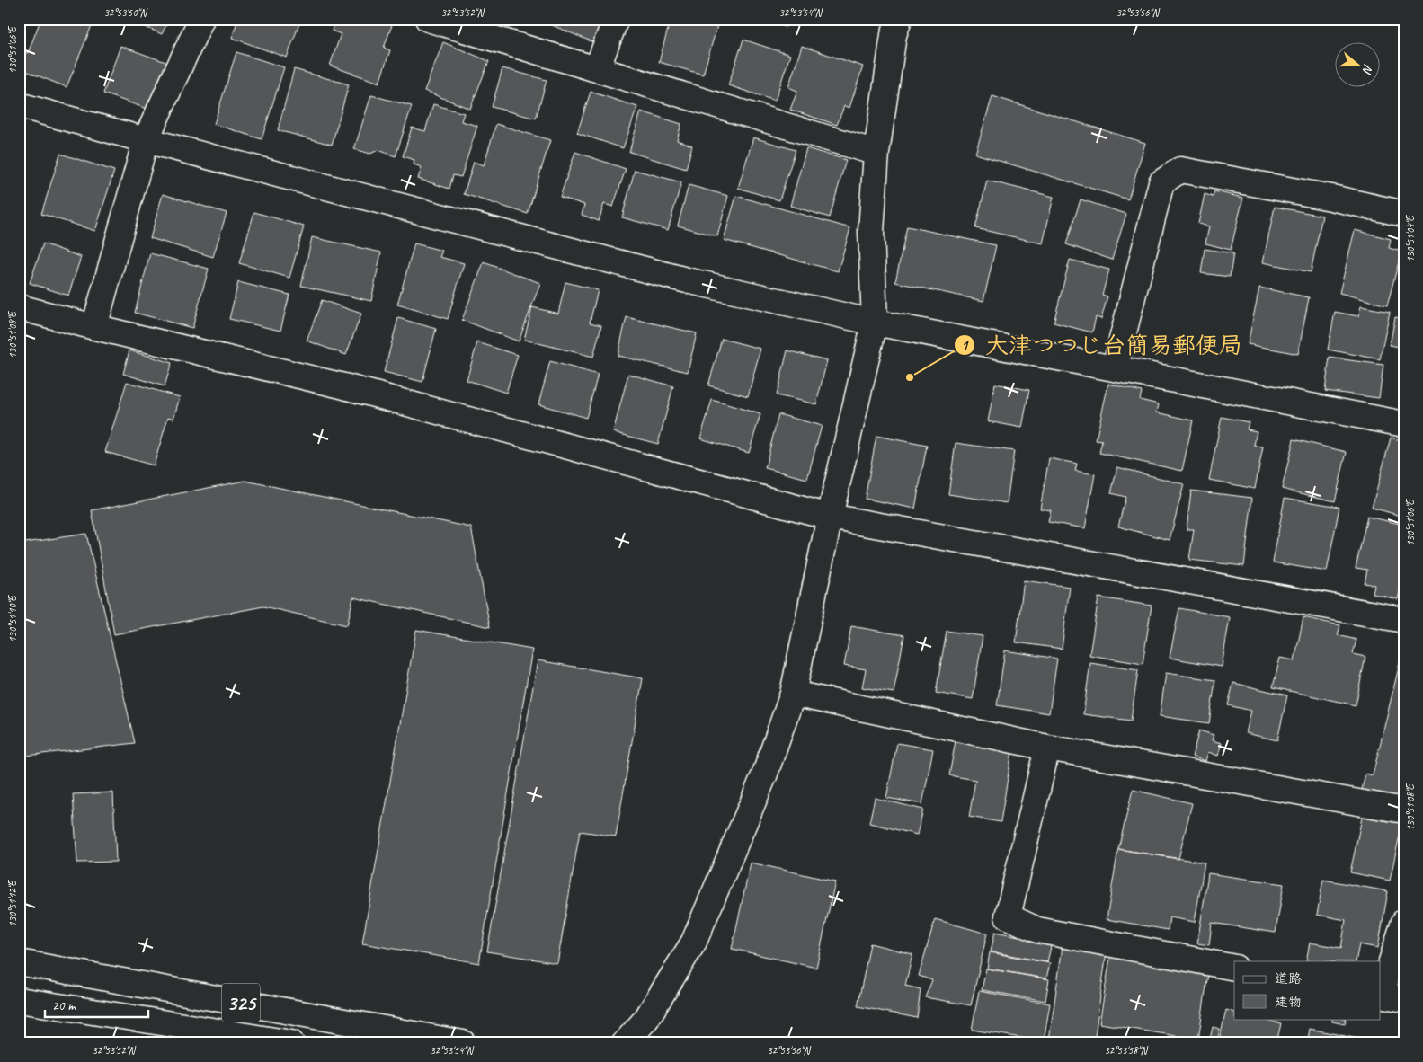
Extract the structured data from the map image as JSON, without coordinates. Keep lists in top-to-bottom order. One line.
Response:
{"streets":{"main road":["325"]},"places":["大津つつじ台簡易郵便局"],"legend":["道路","建物"],"scale_bar":"20 m","north":"right","coordinates":["32°53'50\"N","32°53'52\"N","32°53'54\"N","32°53'56\"N","130°51'06\"E","130°51'04\"E","130°51'08\"E","130°51'10\"E","130°51'12\"E","32°53'58\"N"]}
